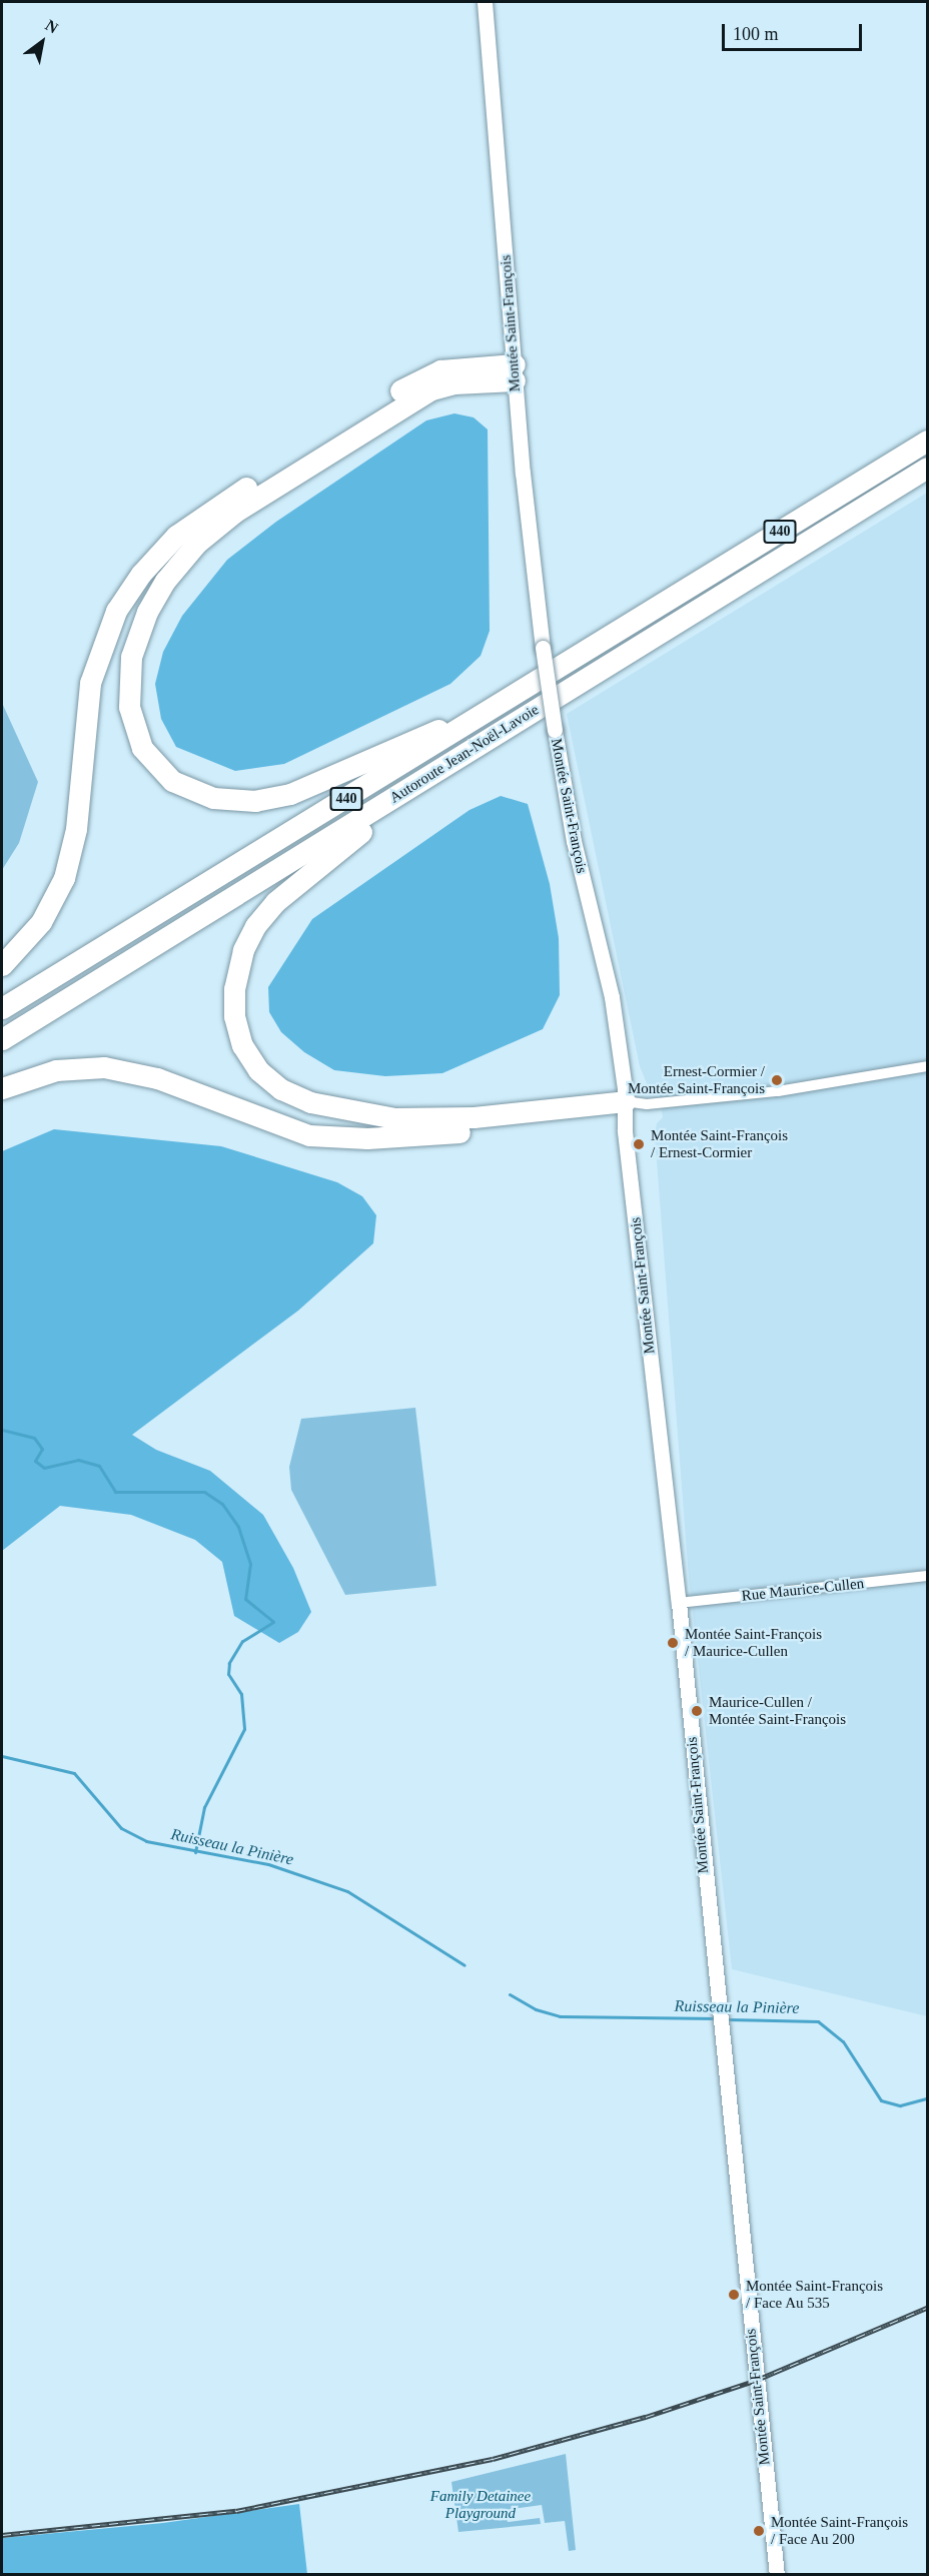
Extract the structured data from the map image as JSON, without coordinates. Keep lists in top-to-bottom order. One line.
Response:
{"streets":{"highway":["440","Autoroute Jean-Noël-Lavoie"],"street":["Montée Saint-François","Rue Maurice-Cullen"]},"crossings":[["Montée Saint-François","Rue Maurice-Cullen"]],"water":["Ruisseau la Pinière"],"parks":["Family Detainee Playground"],"places":["Ernest-Cormier / Montée Saint-François","Montée Saint-François / Ernest-Cormier","Montée Saint-François / Maurice-Cullen","Maurice-Cullen / Montée Saint-François","Montée Saint-François / Face Au 535","Montée Saint-François / Face Au 200"],"scale_bar":"100 m","north":"top right"}
